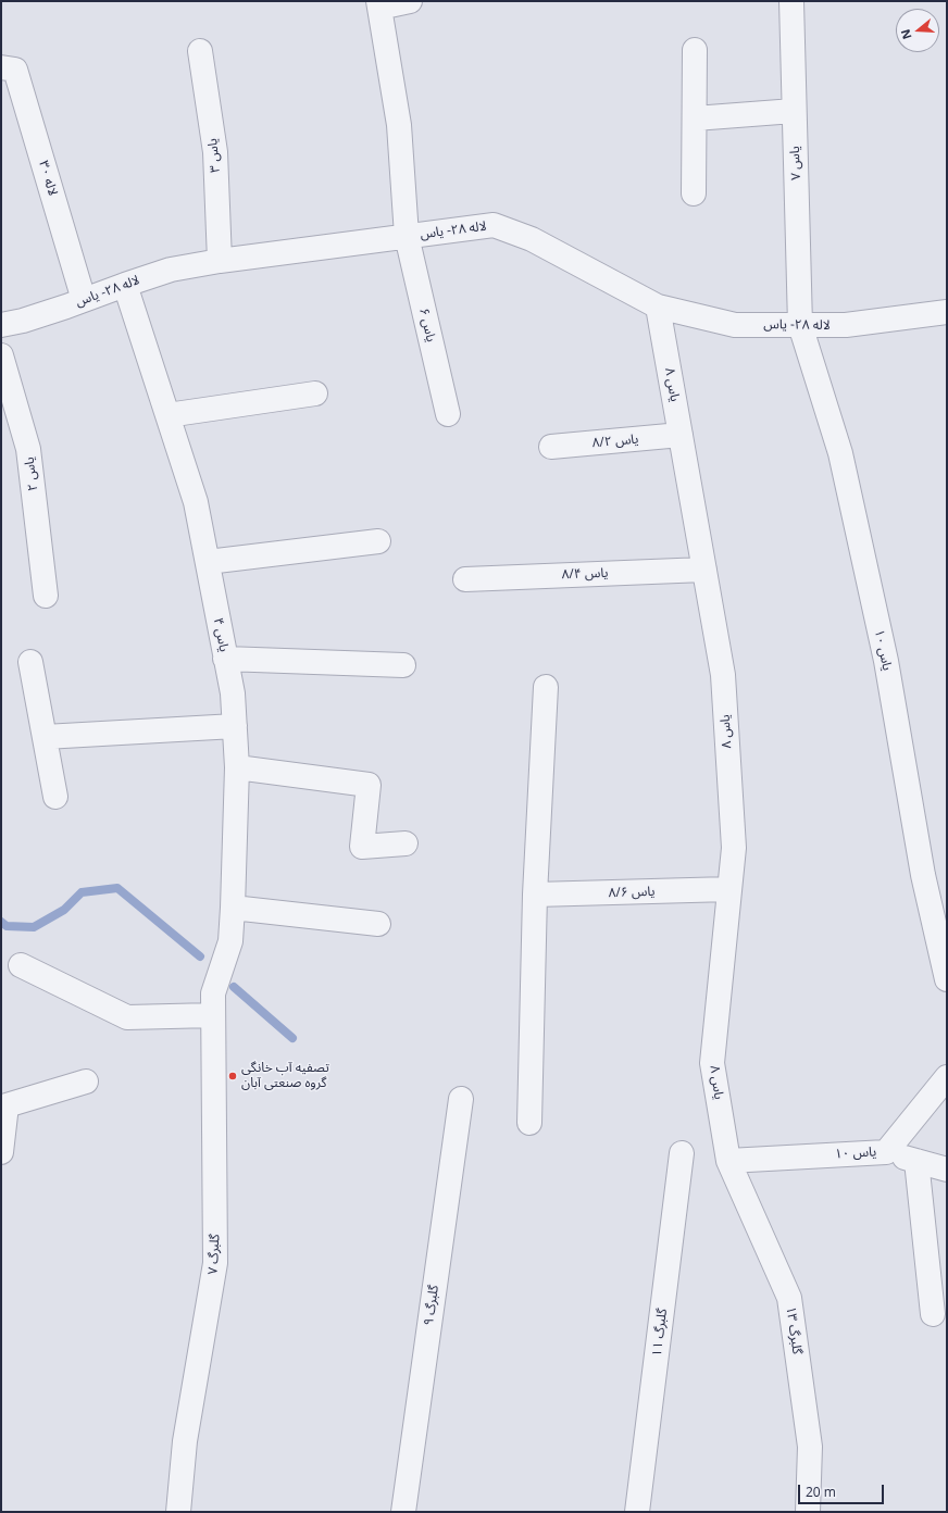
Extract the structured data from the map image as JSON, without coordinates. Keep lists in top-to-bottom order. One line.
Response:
{"streets":{"street":["یاس ۳","یاس ۷","لاله ۳۰","لاله ۲۸- یاس","یاس ۶","یاس ۸","یاس ۸/۲","یاس ۲","یاس ۸/۴","یاس ۴","یاس ۱۰","یاس ۸/۶","گلبرگ ۷","گلبرگ ۹","گلبرگ ۱۳","گلبرگ ۱۱"]},"crossings":[["یاس ۳","لاله ۲۸- یاس"],["یاس ۷","لاله ۲۸- یاس"],["یاس ۷","یاس ۱۰"],["لاله ۳۰","لاله ۲۸- یاس"],["لاله ۲۸- یاس","یاس ۶"],["لاله ۲۸- یاس","یاس ۸"],["لاله ۲۸- یاس","یاس ۴"],["لاله ۲۸- یاس","یاس ۱۰"],["یاس ۸","یاس ۸/۲"],["یاس ۸","یاس ۸/۴"],["یاس ۸","یاس ۱۰"],["یاس ۸","یاس ۸/۶"],["یاس ۸","گلبرگ ۱۳"],["یاس ۴","گلبرگ ۷"],["یاس ۱۰","گلبرگ ۱۳"]],"places":["تصفیه آب خانگی گروه صنعتی آبان"],"scale_bar":"20 m","north":"left"}
